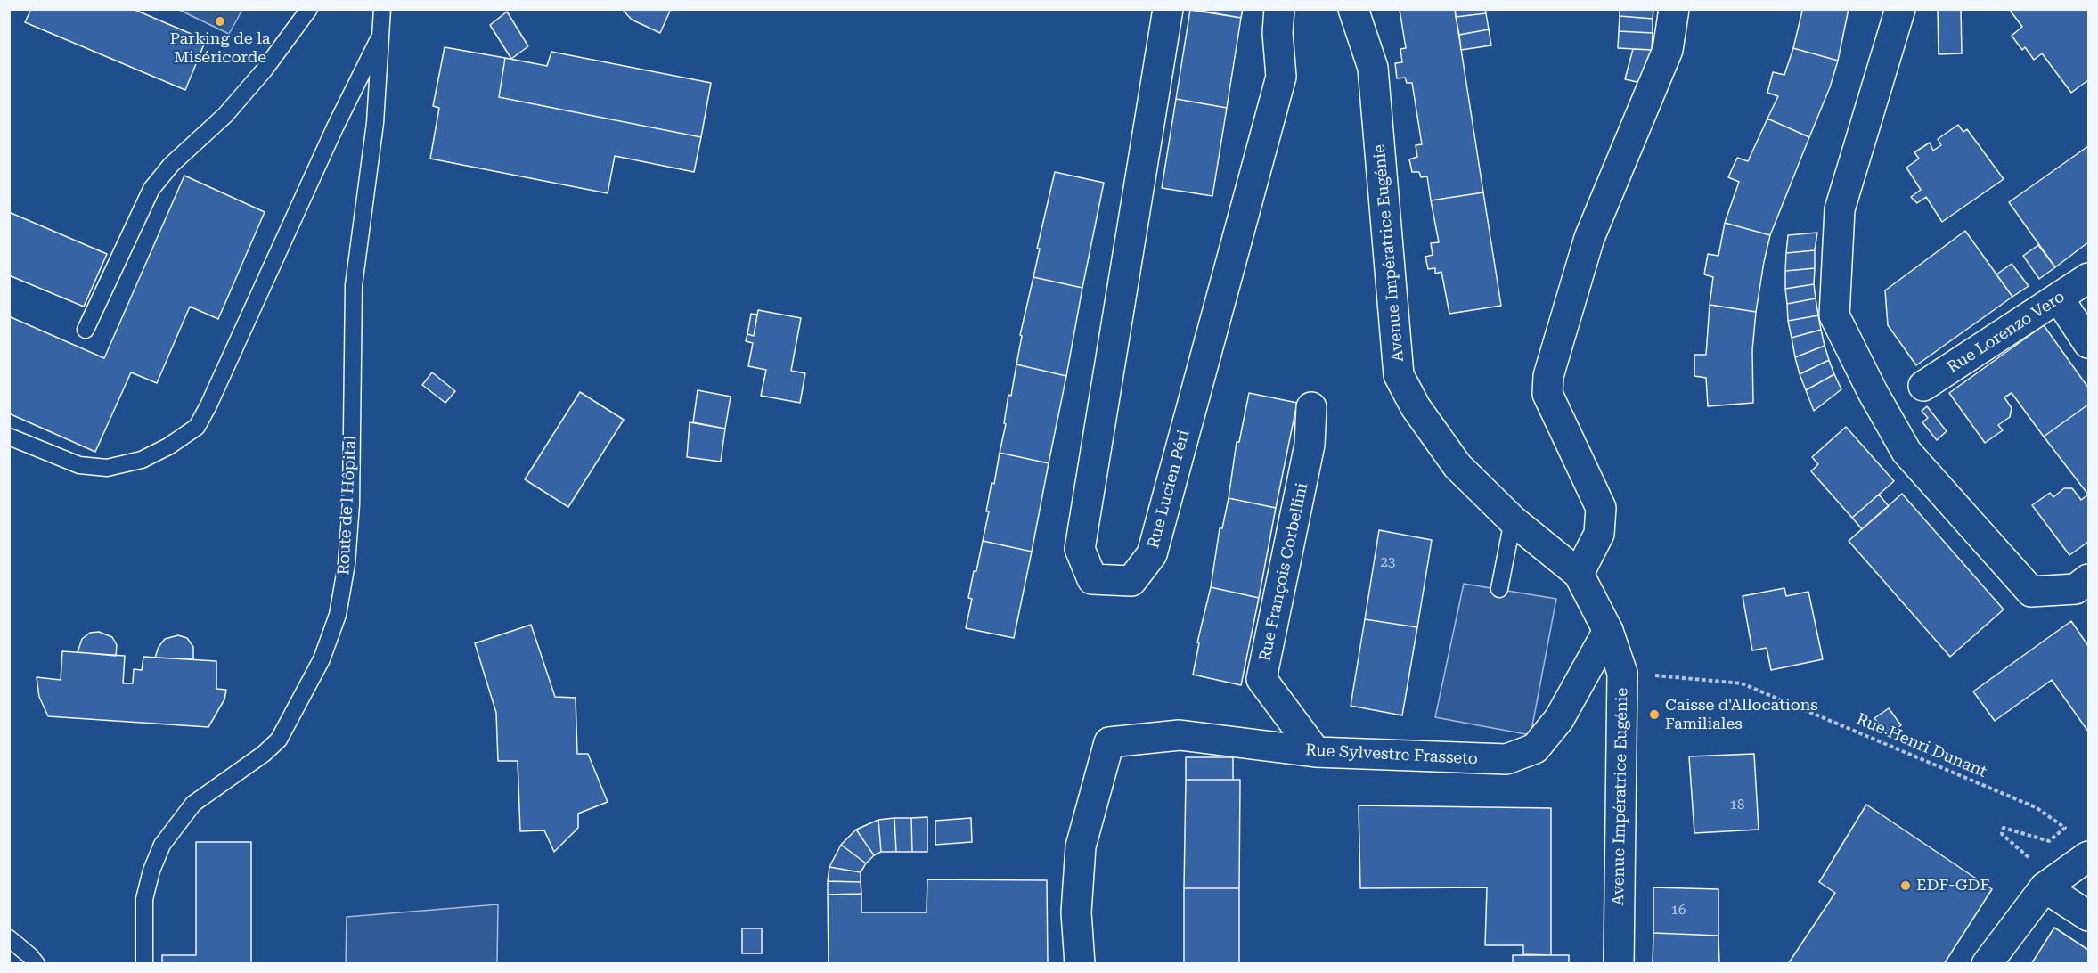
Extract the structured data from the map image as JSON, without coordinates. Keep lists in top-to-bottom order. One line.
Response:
{"streets":{"street":["Avenue Impératrice Eugénie","Rue Lorenzo Vero","Rue Lucien Péri","Rue François Corbellini","Rue Sylvestre Frasseto"],"lane":["Route de l'Hôpital"],"path":["Rue Henri Dunant"]},"crossings":[["Avenue Impératrice Eugénie","Rue Henri Dunant"],["Avenue Impératrice Eugénie","Rue Sylvestre Frasseto"],["Rue François Corbellini","Rue Sylvestre Frasseto"]],"places":["Parking de la Miséricorde","Caisse d'Allocations Familiales","EDF-GDF"],"house_numbers":["23","18","16"]}
